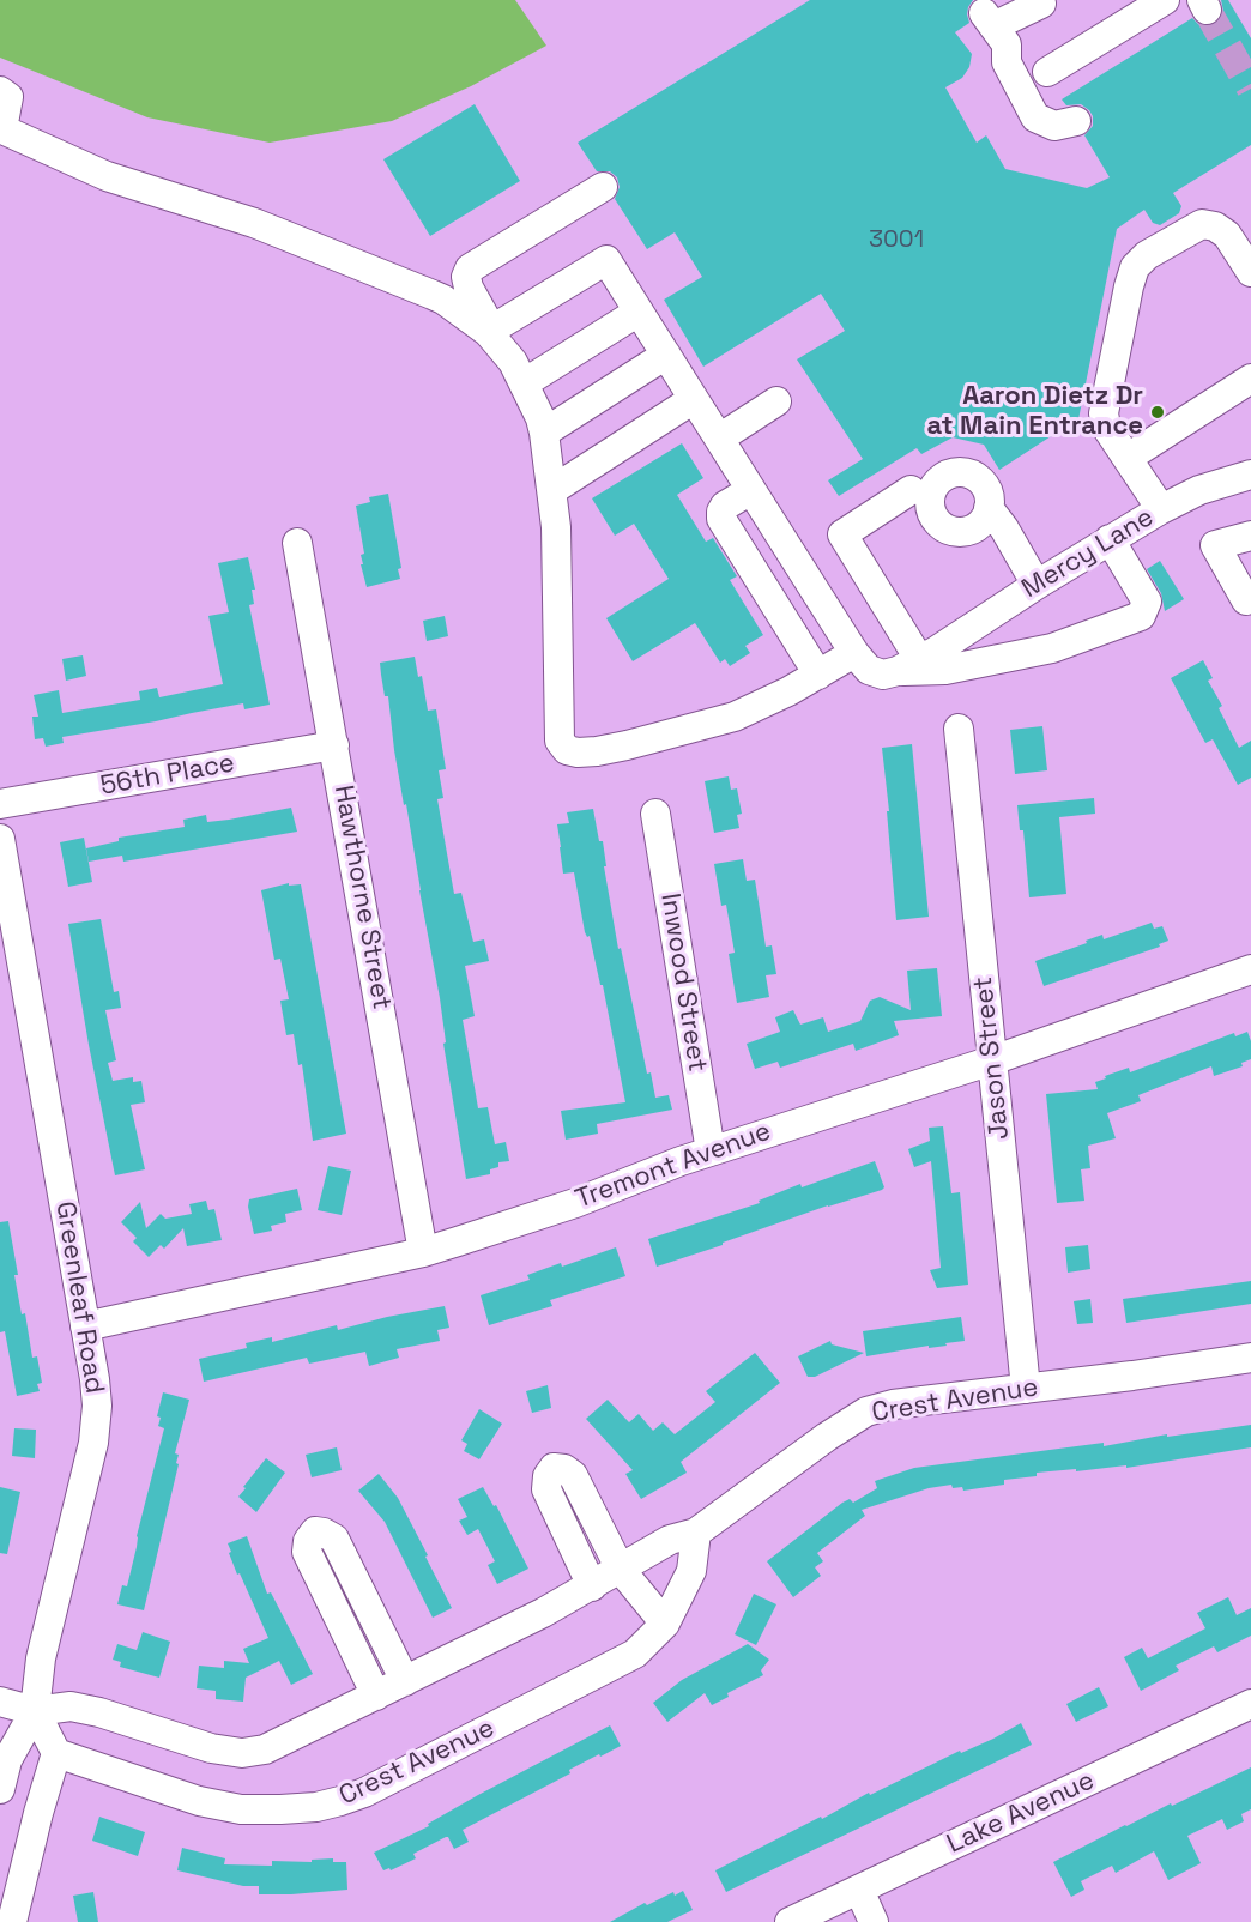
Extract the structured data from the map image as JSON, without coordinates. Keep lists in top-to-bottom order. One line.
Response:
{"streets":{"street":["Mercy Lane","56th Place","Hawthorne Street","Inwood Street","Jason Street","Tremont Avenue","Greenleaf Road","Crest Avenue","Lake Avenue"]},"crossings":[["56th Place","Hawthorne Street"],["Hawthorne Street","Tremont Avenue"],["Inwood Street","Tremont Avenue"],["Jason Street","Tremont Avenue"],["Jason Street","Crest Avenue"],["Tremont Avenue","Greenleaf Road"],["Greenleaf Road","Crest Avenue"]],"places":["Aaron Dietz Dr at Main Entrance"],"house_numbers":["3001"]}
